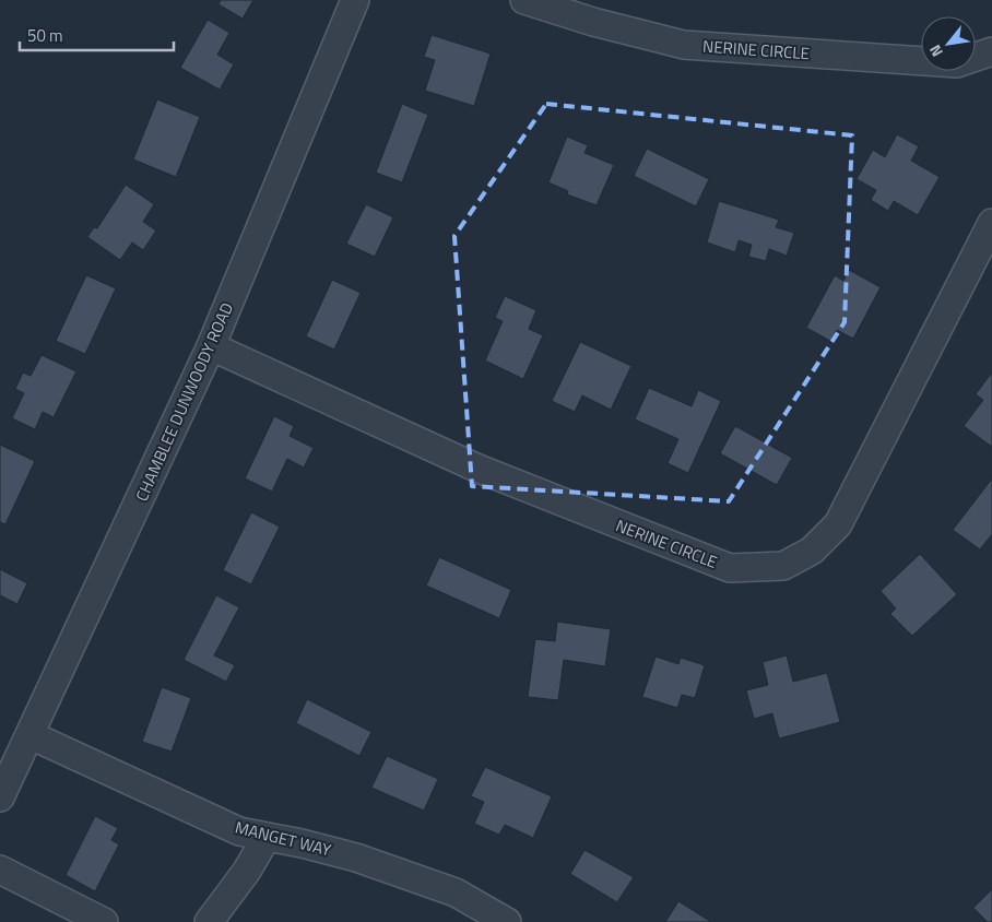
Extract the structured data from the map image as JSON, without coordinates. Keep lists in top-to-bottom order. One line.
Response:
{"streets":{"street":["NERINE CIRCLE","CHAMBLEE DUNWOODY ROAD","MANGET WAY"]},"crossings":[["NERINE CIRCLE","CHAMBLEE DUNWOODY ROAD"],["CHAMBLEE DUNWOODY ROAD","MANGET WAY"]],"scale_bar":"50 m","north":"bottom left"}
